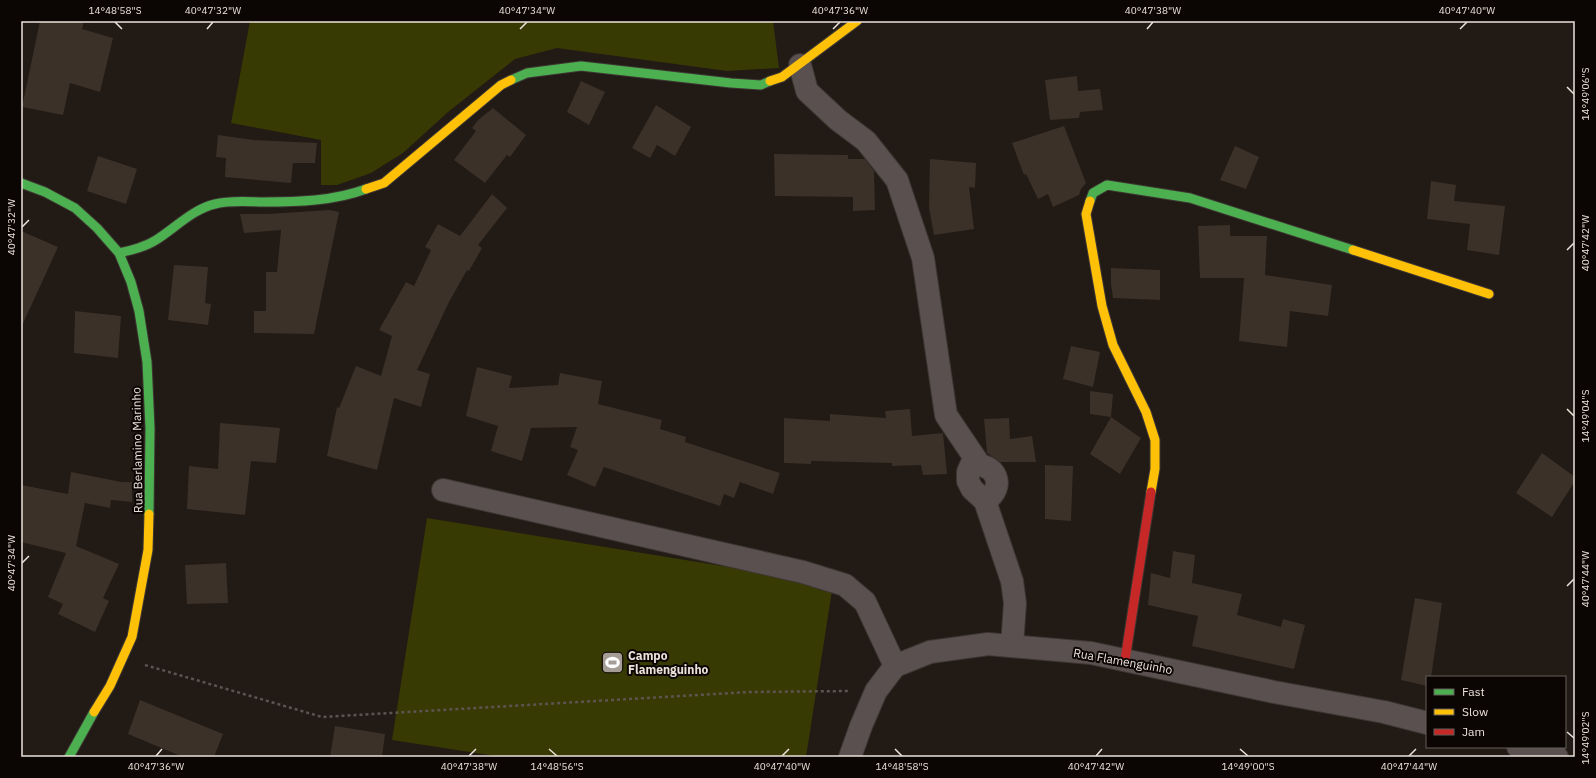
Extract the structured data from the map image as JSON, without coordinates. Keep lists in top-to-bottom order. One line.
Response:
{"streets":{"street":["Rua Berlamino Marinho","Rua Flamenguinho"]},"places":{"sports":["Campo Flamenguinho"]},"legend":["Fast","Slow","Jam"],"coordinates":["14°48'58\"S","40°47'32\"W","40°47'34\"W","40°47'36\"W","40°47'38\"W","40°47'40\"W","14°49'06\"S","40°47'42\"W","14°49'04\"S","40°47'44\"W","14°49'02\"S","14°48'56\"S","14°49'00\"S"]}
